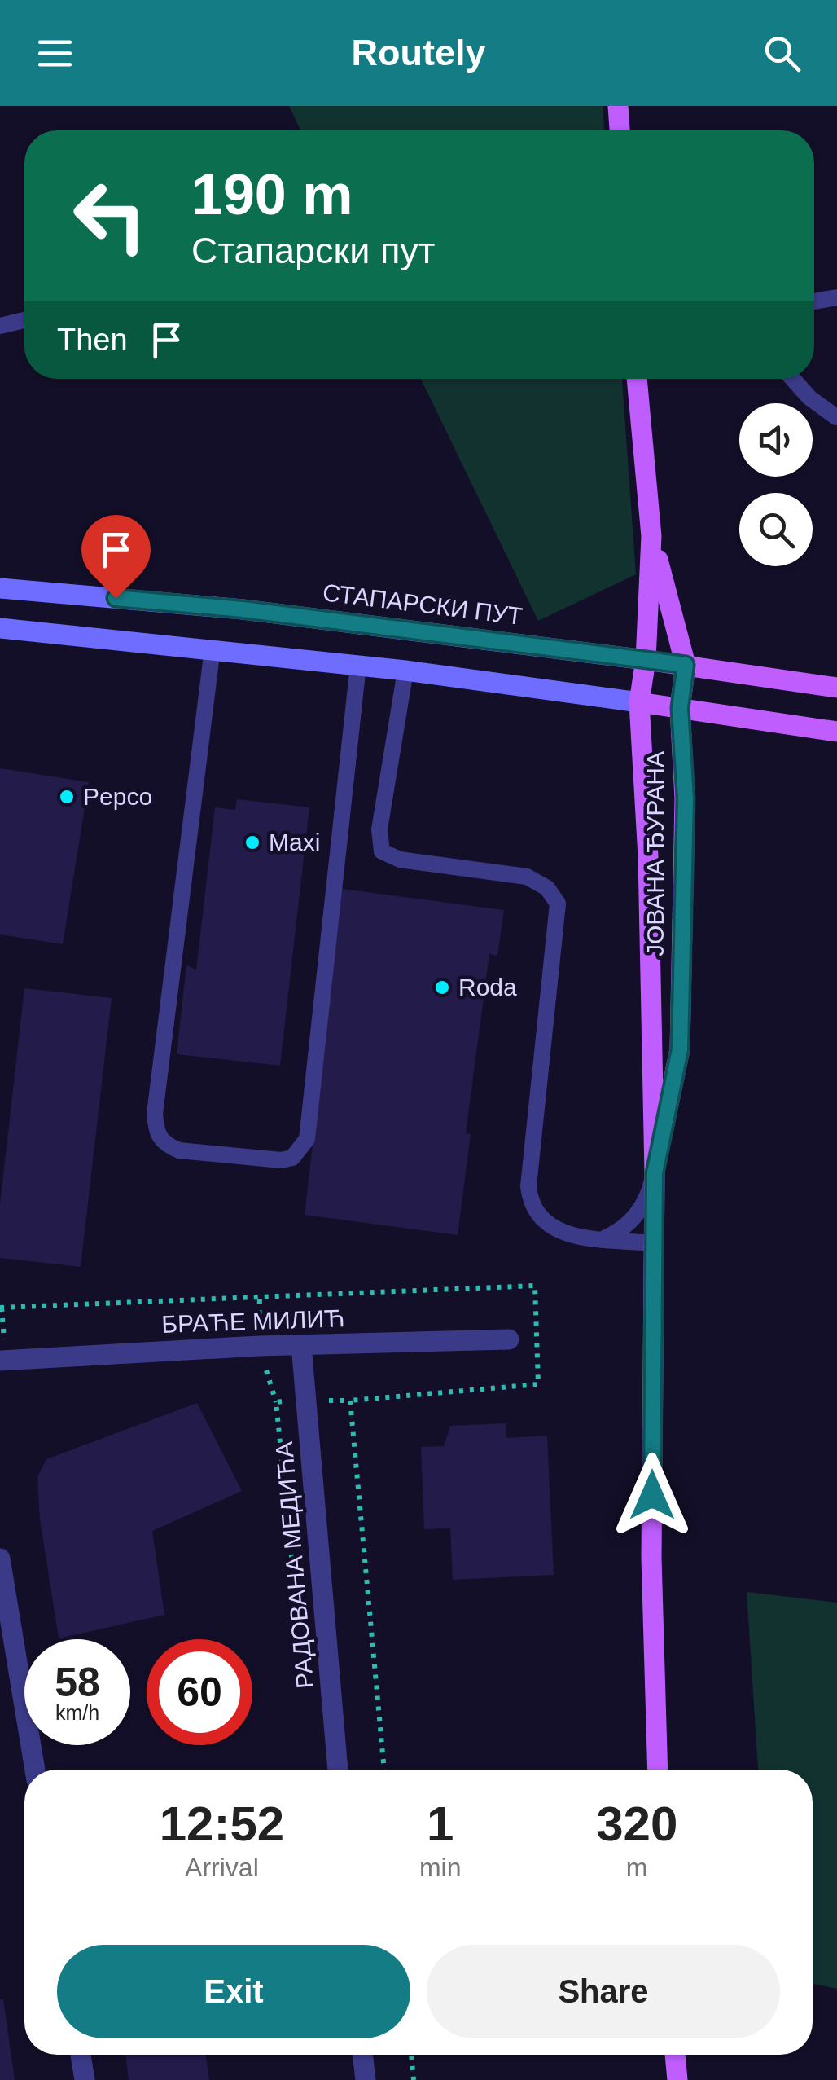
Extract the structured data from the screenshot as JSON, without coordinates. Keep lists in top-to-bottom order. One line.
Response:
{"streets":{"main road":["СТАПАРСКИ ПУТ","ЈОВАНА ЂУРАНА"],"street":["БРАЋЕ МИЛИЋ","РАДОВАНА МЕДИЋА"]},"crossings":[["СТАПАРСКИ ПУТ","ЈОВАНА ЂУРАНА"],["БРАЋЕ МИЛИЋ","РАДОВАНА МЕДИЋА"]],"places":["Pepco","Maxi","Roda"],"page":{"header":"Routely","turn":["190 m","Стапарски пут"],"then":"Then","speed":"58 km/h","limit":"60","eta":["12:52","Arrival","1","min","320","m"],"buttons":["Exit","Share"]}}
